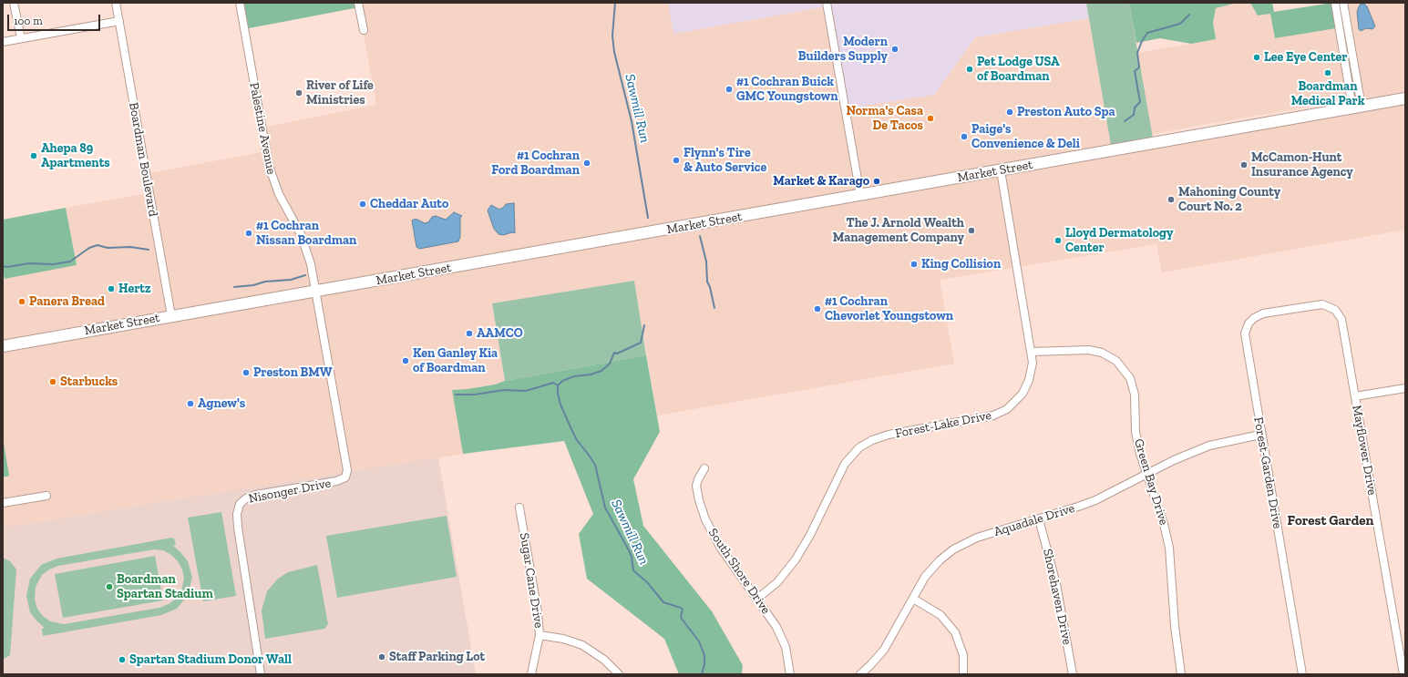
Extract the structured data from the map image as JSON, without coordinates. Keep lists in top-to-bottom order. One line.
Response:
{"streets":{"main road":["Market Street"],"street":["Palestine Avenue","Boardman Boulevard","Forest-Lake Drive","Mayflower Drive","Forest-Garden Drive","Green Bay Drive","Nisonger Drive","Aquadale Drive","South Shore Drive","Sugar Cane Drive","Shorehaven Drive"]},"crossings":[["Palestine Avenue","Market Street"],["Palestine Avenue","Nisonger Drive"],["Boardman Boulevard","Market Street"],["Market Street","Forest-Lake Drive"],["Market Street","Nisonger Drive"],["Forest-Lake Drive","Green Bay Drive"],["Forest-Lake Drive","South Shore Drive"],["Mayflower Drive","Forest-Garden Drive"],["Forest-Garden Drive","Aquadale Drive"],["Green Bay Drive","Aquadale Drive"],["Aquadale Drive","Shorehaven Drive"]],"districts":["Forest Garden"],"water":["Sawmill Run"],"places":["Modern Builders Supply","Lee Eye Center","Pet Lodge USA of Boardman","Boardman Medical Park","#1 Cochran Buick GMC Youngstown","River of Life Ministries","Preston Auto Spa","Norma's Casa De Tacos","Paige's Convenience & Deli","Ahepa 89 Apartments","Flynn's Tire & Auto Service","#1 Cochran Ford Boardman","McCamon-Hunt Insurance Agency","Market & Karago","Mahoning County Court No. 2","Cheddar Auto","The J. Arnold Wealth Management Company","#1 Cochran Nissan Boardman","Lloyd Dermatology Center","King Collision","Hertz","Panera Bread","#1 Cochran Chevorlet Youngstown","AAMCO","Ken Ganley Kia of Boardman","Preston BMW","Starbucks","Agnew's","Boardman Spartan Stadium","Staff Parking Lot","Spartan Stadium Donor Wall"],"scale_bar":"100 m"}
